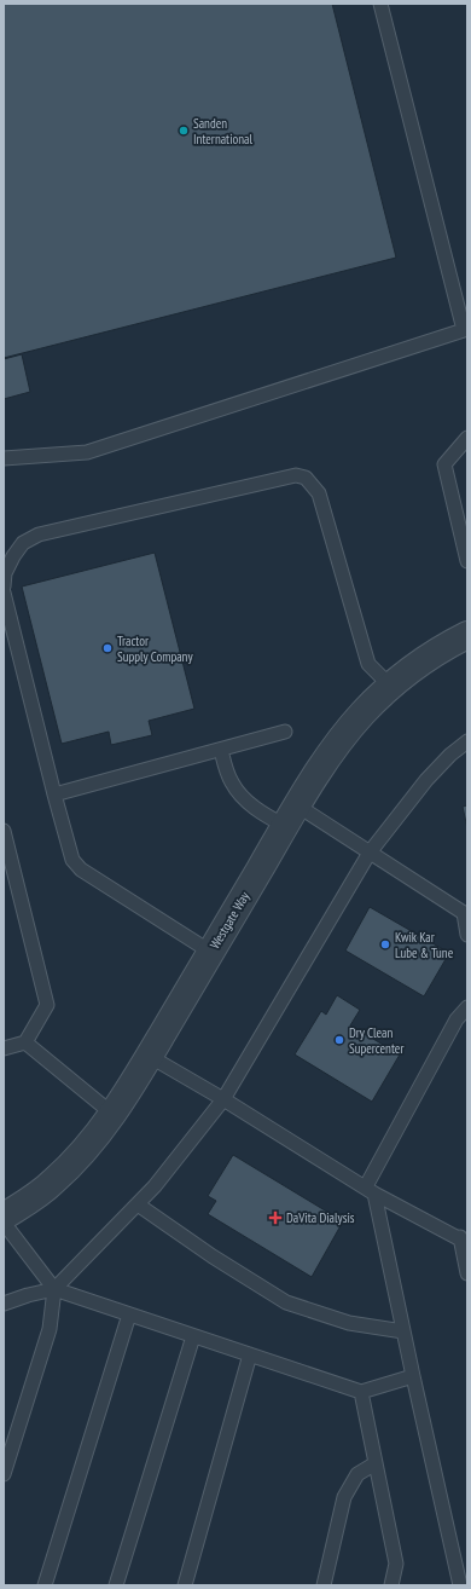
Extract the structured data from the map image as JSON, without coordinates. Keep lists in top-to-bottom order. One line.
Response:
{"streets":{"street":["Westgate Way"]},"places":{"other":["Sanden International","Tractor Supply Company","Kwik Kar Lube & Tune","Dry Clean Supercenter"],"health":["DaVita Dialysis"]}}
